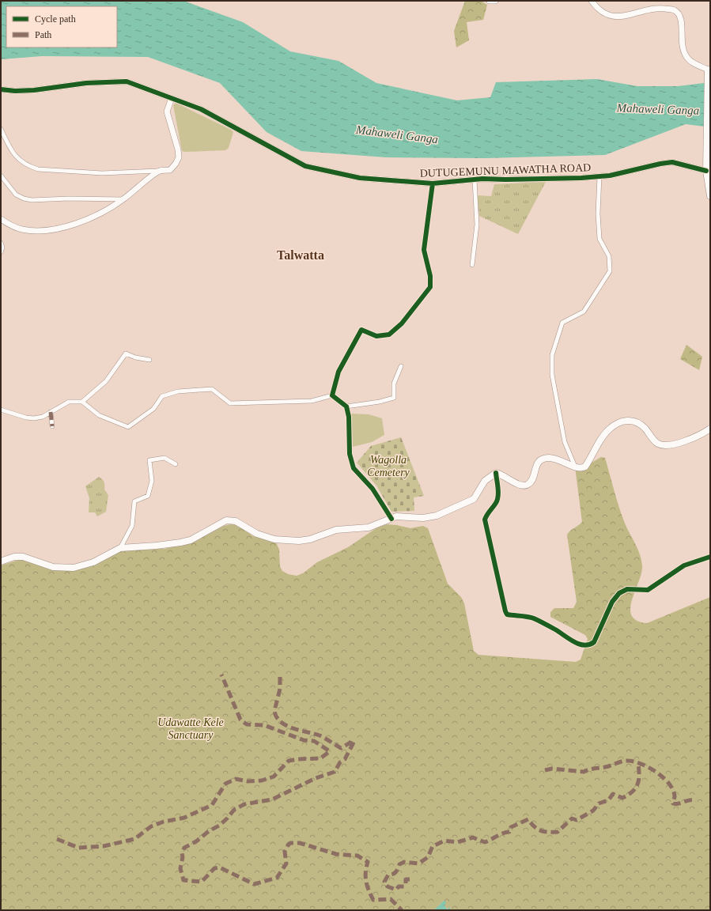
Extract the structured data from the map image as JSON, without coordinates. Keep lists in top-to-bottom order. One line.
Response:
{"streets":{"street":["DUTUGEMUNU MAWATHA ROAD"]},"districts":["Talwatta"],"water":["Mahaweli Ganga"],"parks":["Wagolla Cemetery","Udawatte Kele Sanctuary"],"legend":["Cycle path","Path"]}
